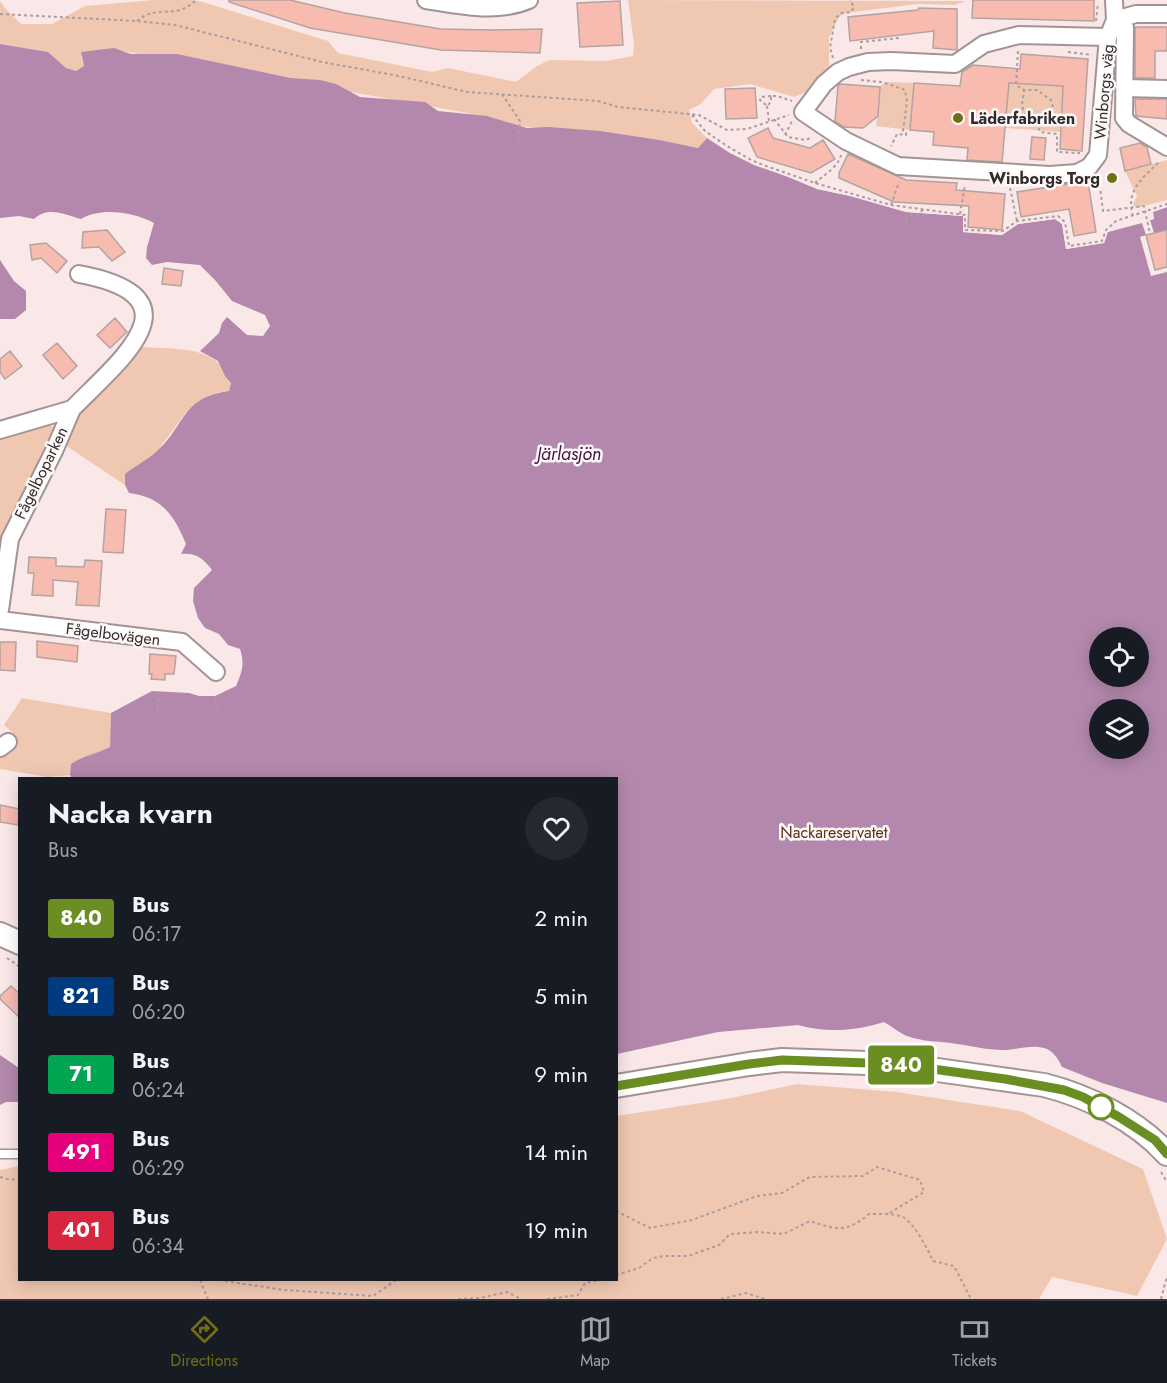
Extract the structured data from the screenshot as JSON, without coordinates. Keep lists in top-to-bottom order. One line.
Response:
{"streets":{"street":["Winborgs väg","Fågelboparken","Fågelbovägen"]},"water":["Järlasjön"],"parks":["Nackareservatet"],"places":["Läderfabriken","Winborgs Torg"],"lines":["bus line 840"],"page":{"on_map":"840","heading":["Nacka kvarn","Bus"],"list":[{"mark":"840","name":"Bus","note":"06:17","value":"2 min"},{"mark":"821","name":"Bus","note":"06:20","value":"5 min"},{"mark":"71","name":"Bus","note":"06:24","value":"9 min"},{"mark":"491","name":"Bus","note":"06:29","value":"14 min"},{"mark":"401","name":"Bus","note":"06:34","value":"19 min"}],"tabs":["Directions","Map","Tickets"]}}
